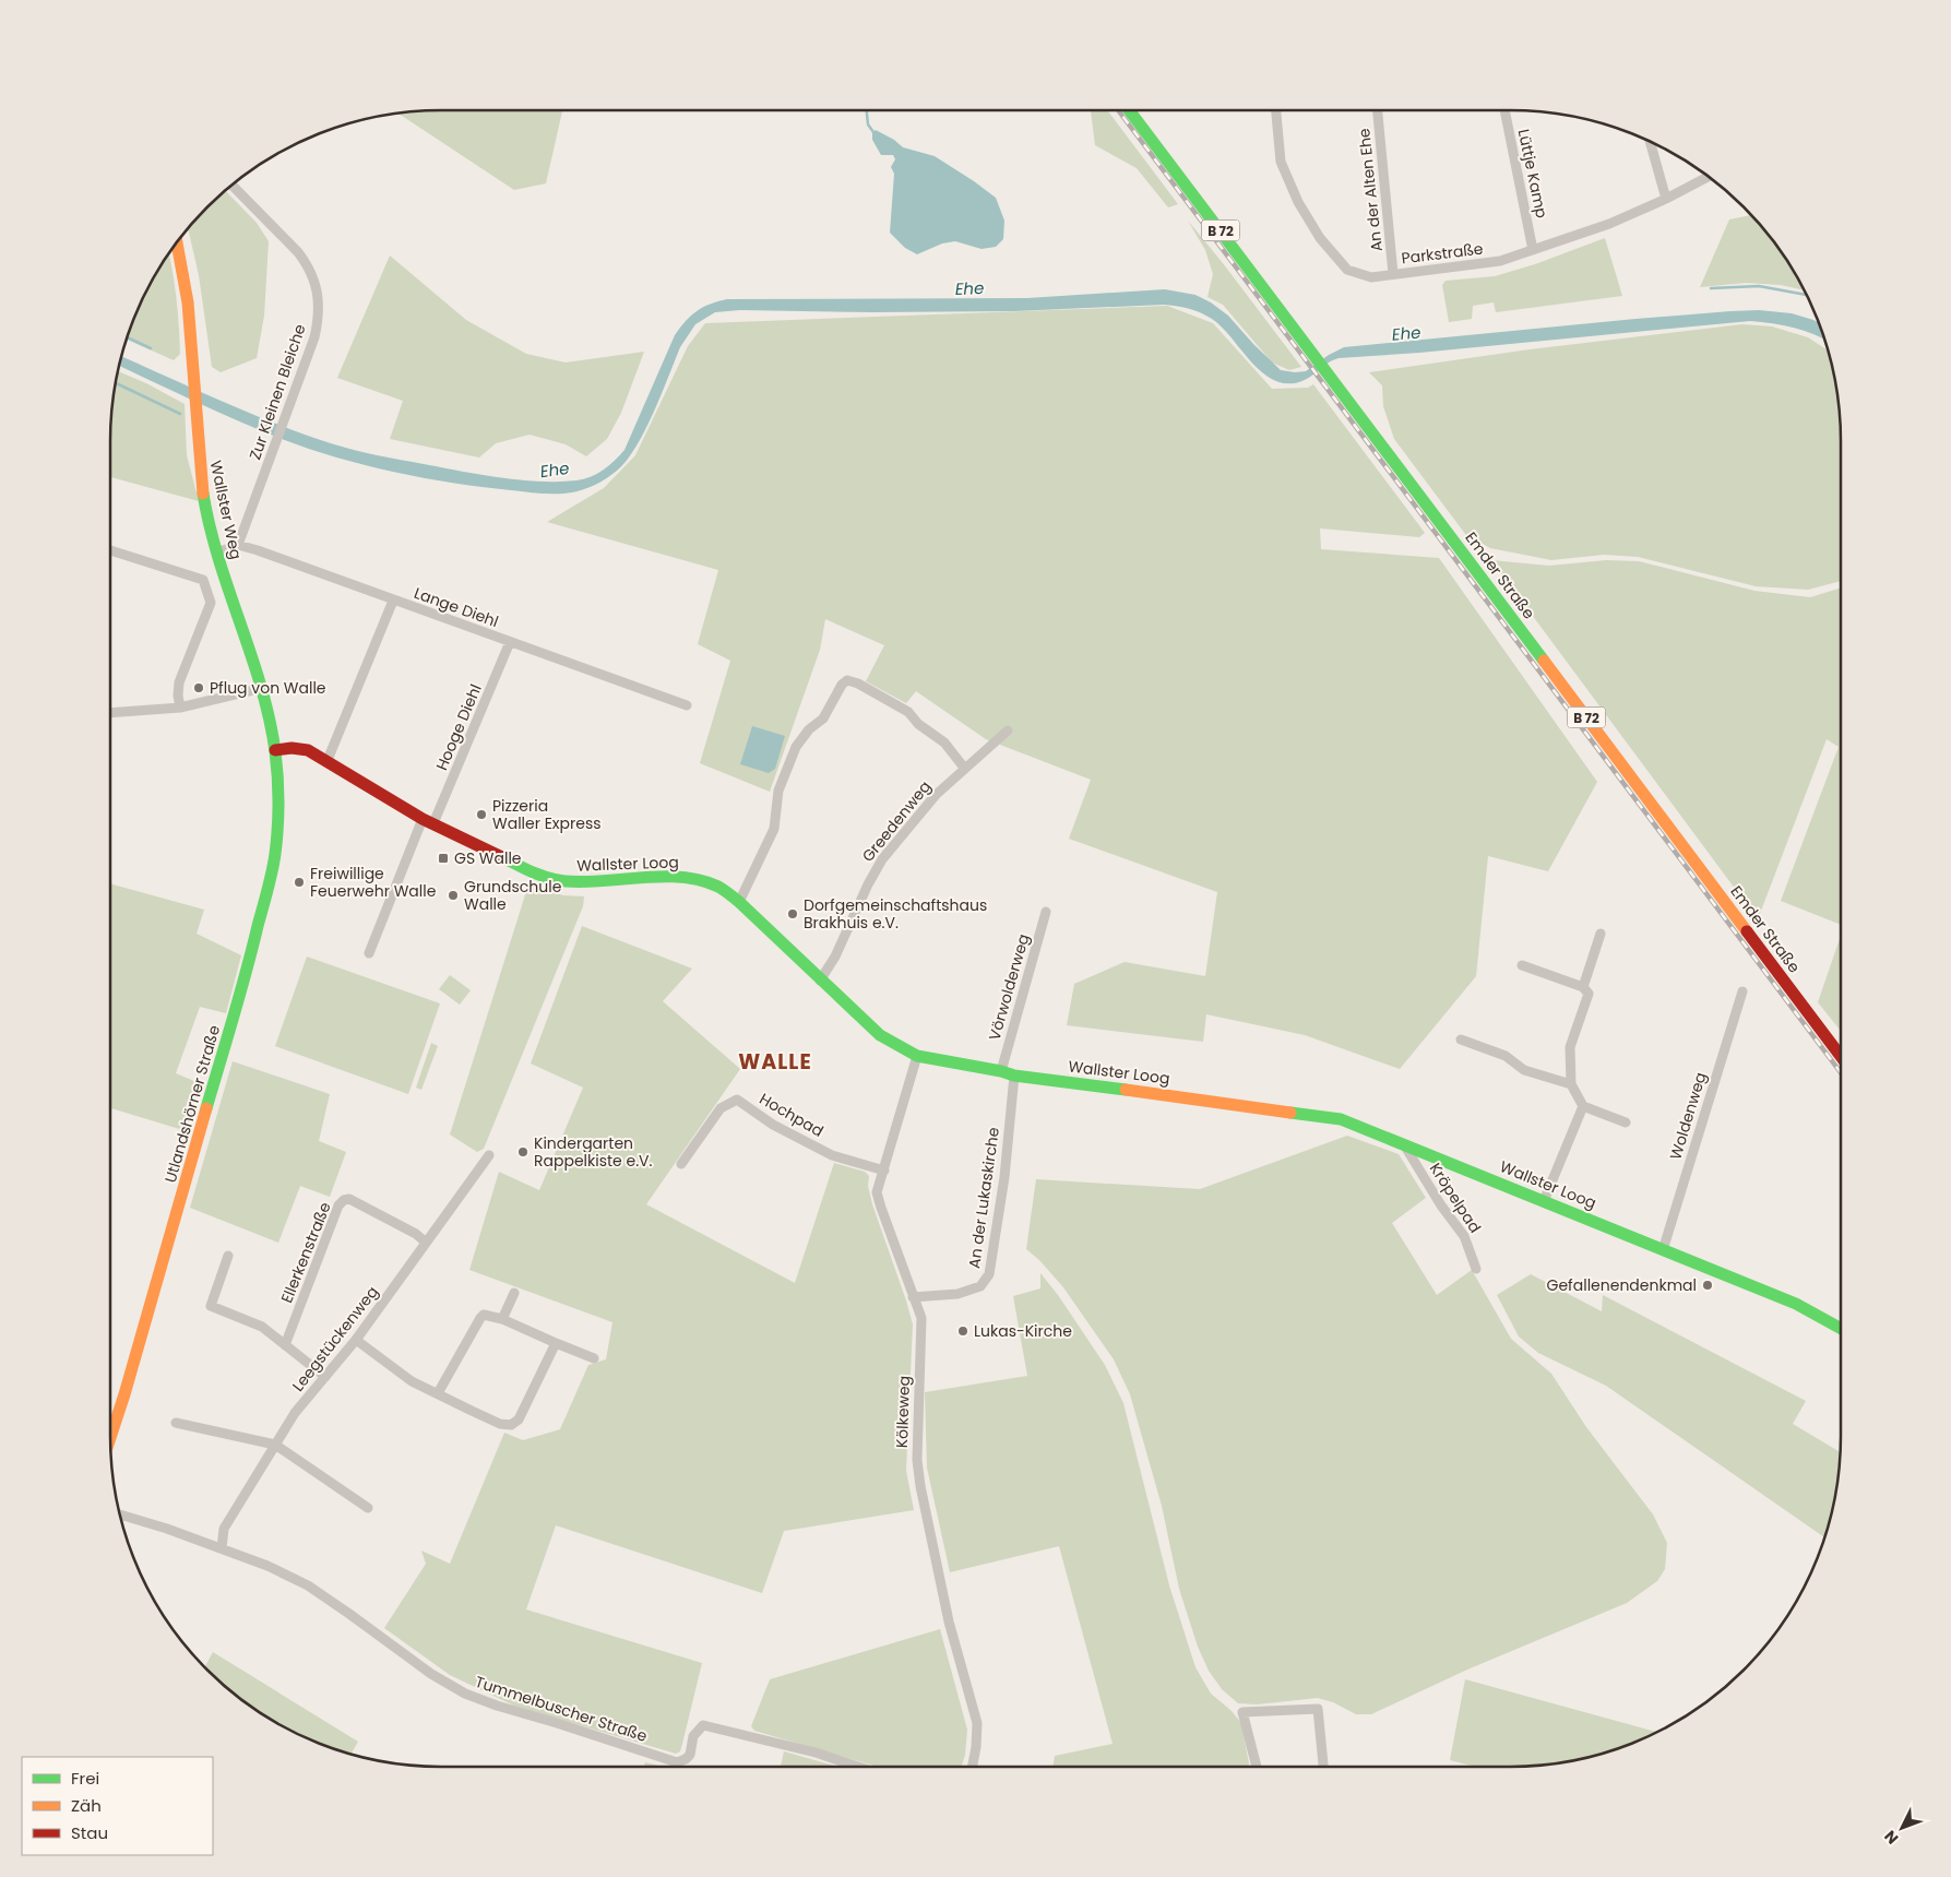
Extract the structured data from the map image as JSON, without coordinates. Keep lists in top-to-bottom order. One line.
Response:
{"streets":{"street":["Lüttje Kamp","An der Alten Ehe","B 72","Parkstraße","Zur Kleinen Bleiche","Wallster Weg","Emder Straße","Lange Diehl","Hooge Diehl","Greedenweg","Wallster Loog","Vörwolderweg","Utlandshörner Straße","Hochpad","Woldenweg","An der Lukaskirche","Kröpelpad","Ellerkenstraße","Leegstückenweg","Kölkeweg","Tummelbuscher Straße"]},"crossings":[["Lüttje Kamp","Parkstraße"],["An der Alten Ehe","Parkstraße"],["Zur Kleinen Bleiche","Lange Diehl"],["Wallster Weg","Wallster Loog"],["Wallster Weg","Utlandshörner Straße"],["Lange Diehl","Hooge Diehl"],["Hooge Diehl","Wallster Loog"],["Greedenweg","Wallster Loog"],["Wallster Loog","Vörwolderweg"],["Wallster Loog","Utlandshörner Straße"],["Wallster Loog","Woldenweg"],["Wallster Loog","An der Lukaskirche"],["Wallster Loog","Kröpelpad"],["Wallster Loog","Kölkeweg"],["Hochpad","Kölkeweg"],["An der Lukaskirche","Kölkeweg"],["Ellerkenstraße","Leegstückenweg"],["Leegstückenweg","Tummelbuscher Straße"]],"districts":["WALLE"],"water":["Ehe"],"places":{"other":["Pflug von Walle","Pizzeria Waller Express","Freiwillige Feuerwehr Walle","Grundschule Walle","Dorfgemeinschaftshaus Brakhuis e.V.","Kindergarten Rappelkiste e.V.","Gefallenendenkmal","Lukas-Kirche"],"transit":["GS Walle"]},"legend":["Frei","Zäh","Stau"],"north":"bottom left"}
